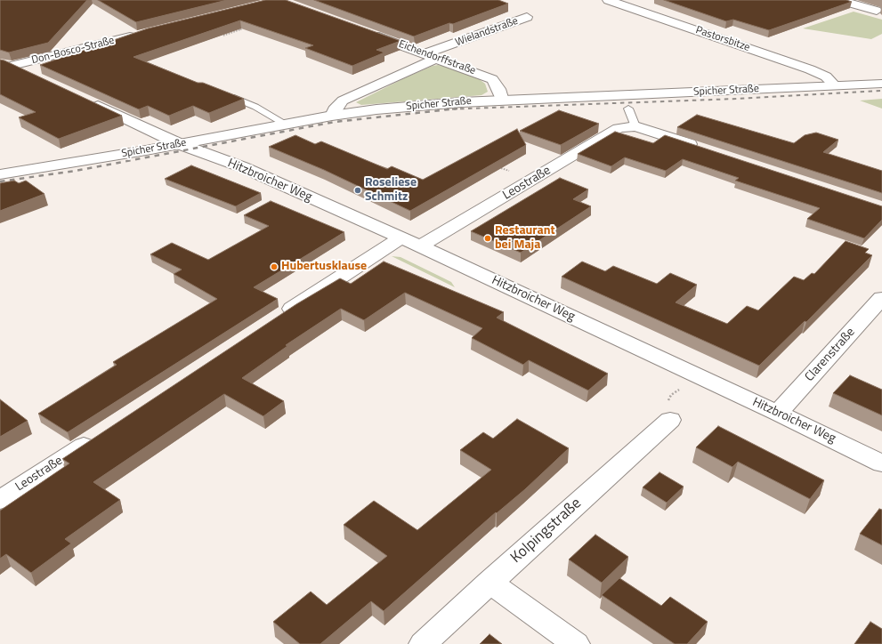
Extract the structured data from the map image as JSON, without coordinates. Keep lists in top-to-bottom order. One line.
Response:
{"streets":{"street":["Wielandstraße","Pastorsbitze","Don-Bosco-Straße","Eichendorffstraße","Spicher Straße","Hitzbroicher Weg","Leostraße","Clarenstraße","Kolpingstraße"]},"crossings":[["Wielandstraße","Eichendorffstraße"],["Wielandstraße","Spicher Straße"],["Pastorsbitze","Spicher Straße"],["Eichendorffstraße","Spicher Straße"],["Spicher Straße","Hitzbroicher Weg"],["Hitzbroicher Weg","Leostraße"],["Hitzbroicher Weg","Clarenstraße"]],"places":["Roseliese Schmitz","Restaurant bei Maja","Hubertusklause"]}
